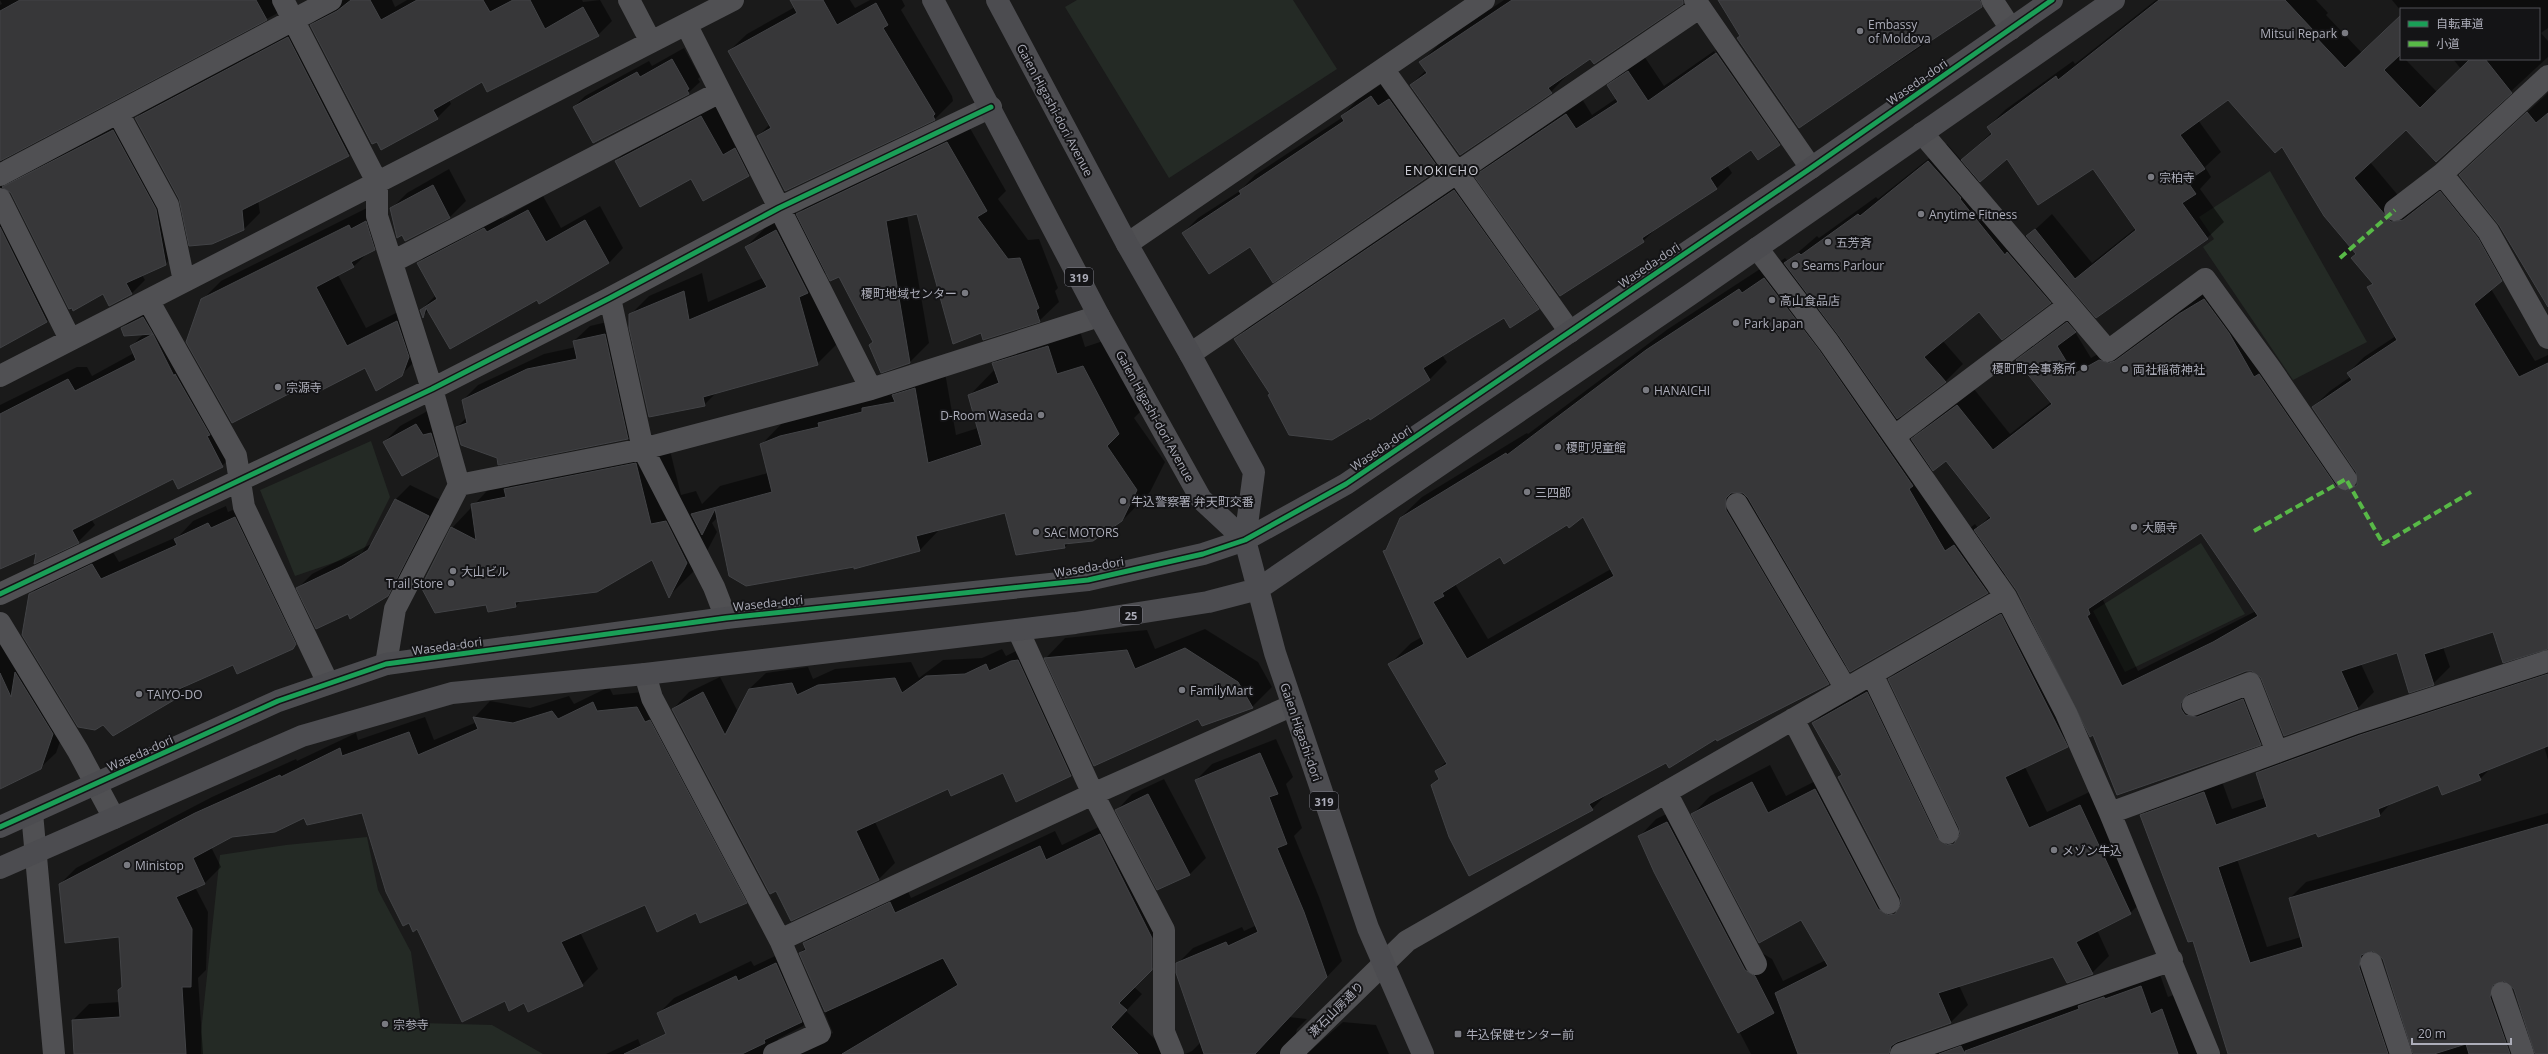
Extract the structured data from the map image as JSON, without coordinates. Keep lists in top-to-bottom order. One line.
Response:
{"streets":{"main road":["Waseda-dori","Gaien Higashi-dori Avenue","319","25","Gaien Higashi-dori"],"street":["漱石山房通り"]},"crossings":[["Waseda-dori","Gaien Higashi-dori Avenue"],["Waseda-dori","Gaien Higashi-dori"],["Gaien Higashi-dori Avenue","Gaien Higashi-dori"],["25","Gaien Higashi-dori"],["Gaien Higashi-dori","漱石山房通り"]],"districts":["ENOKICHO"],"places":{"other":["Embassy of Moldova","Mitsui Repark","宗柏寺","Anytime Fitness","五芳斉","Seams Parlour","榎町地域センター","高山食品店","Park Japan","榎町町会事務所","両社稲荷神社","宗源寺","HANAICHI","D-Room Waseda","榎町児童館","三四郎","牛込警察署 弁天町交番","大願寺","SAC MOTORS","大山ビル","Trail Store","FamilyMart","TAIYO-DO","メゾン牛込","Ministop","宗参寺"],"transit":["牛込保健センター前"]},"legend":["自転車道","小道"],"scale_bar":"20 m"}
